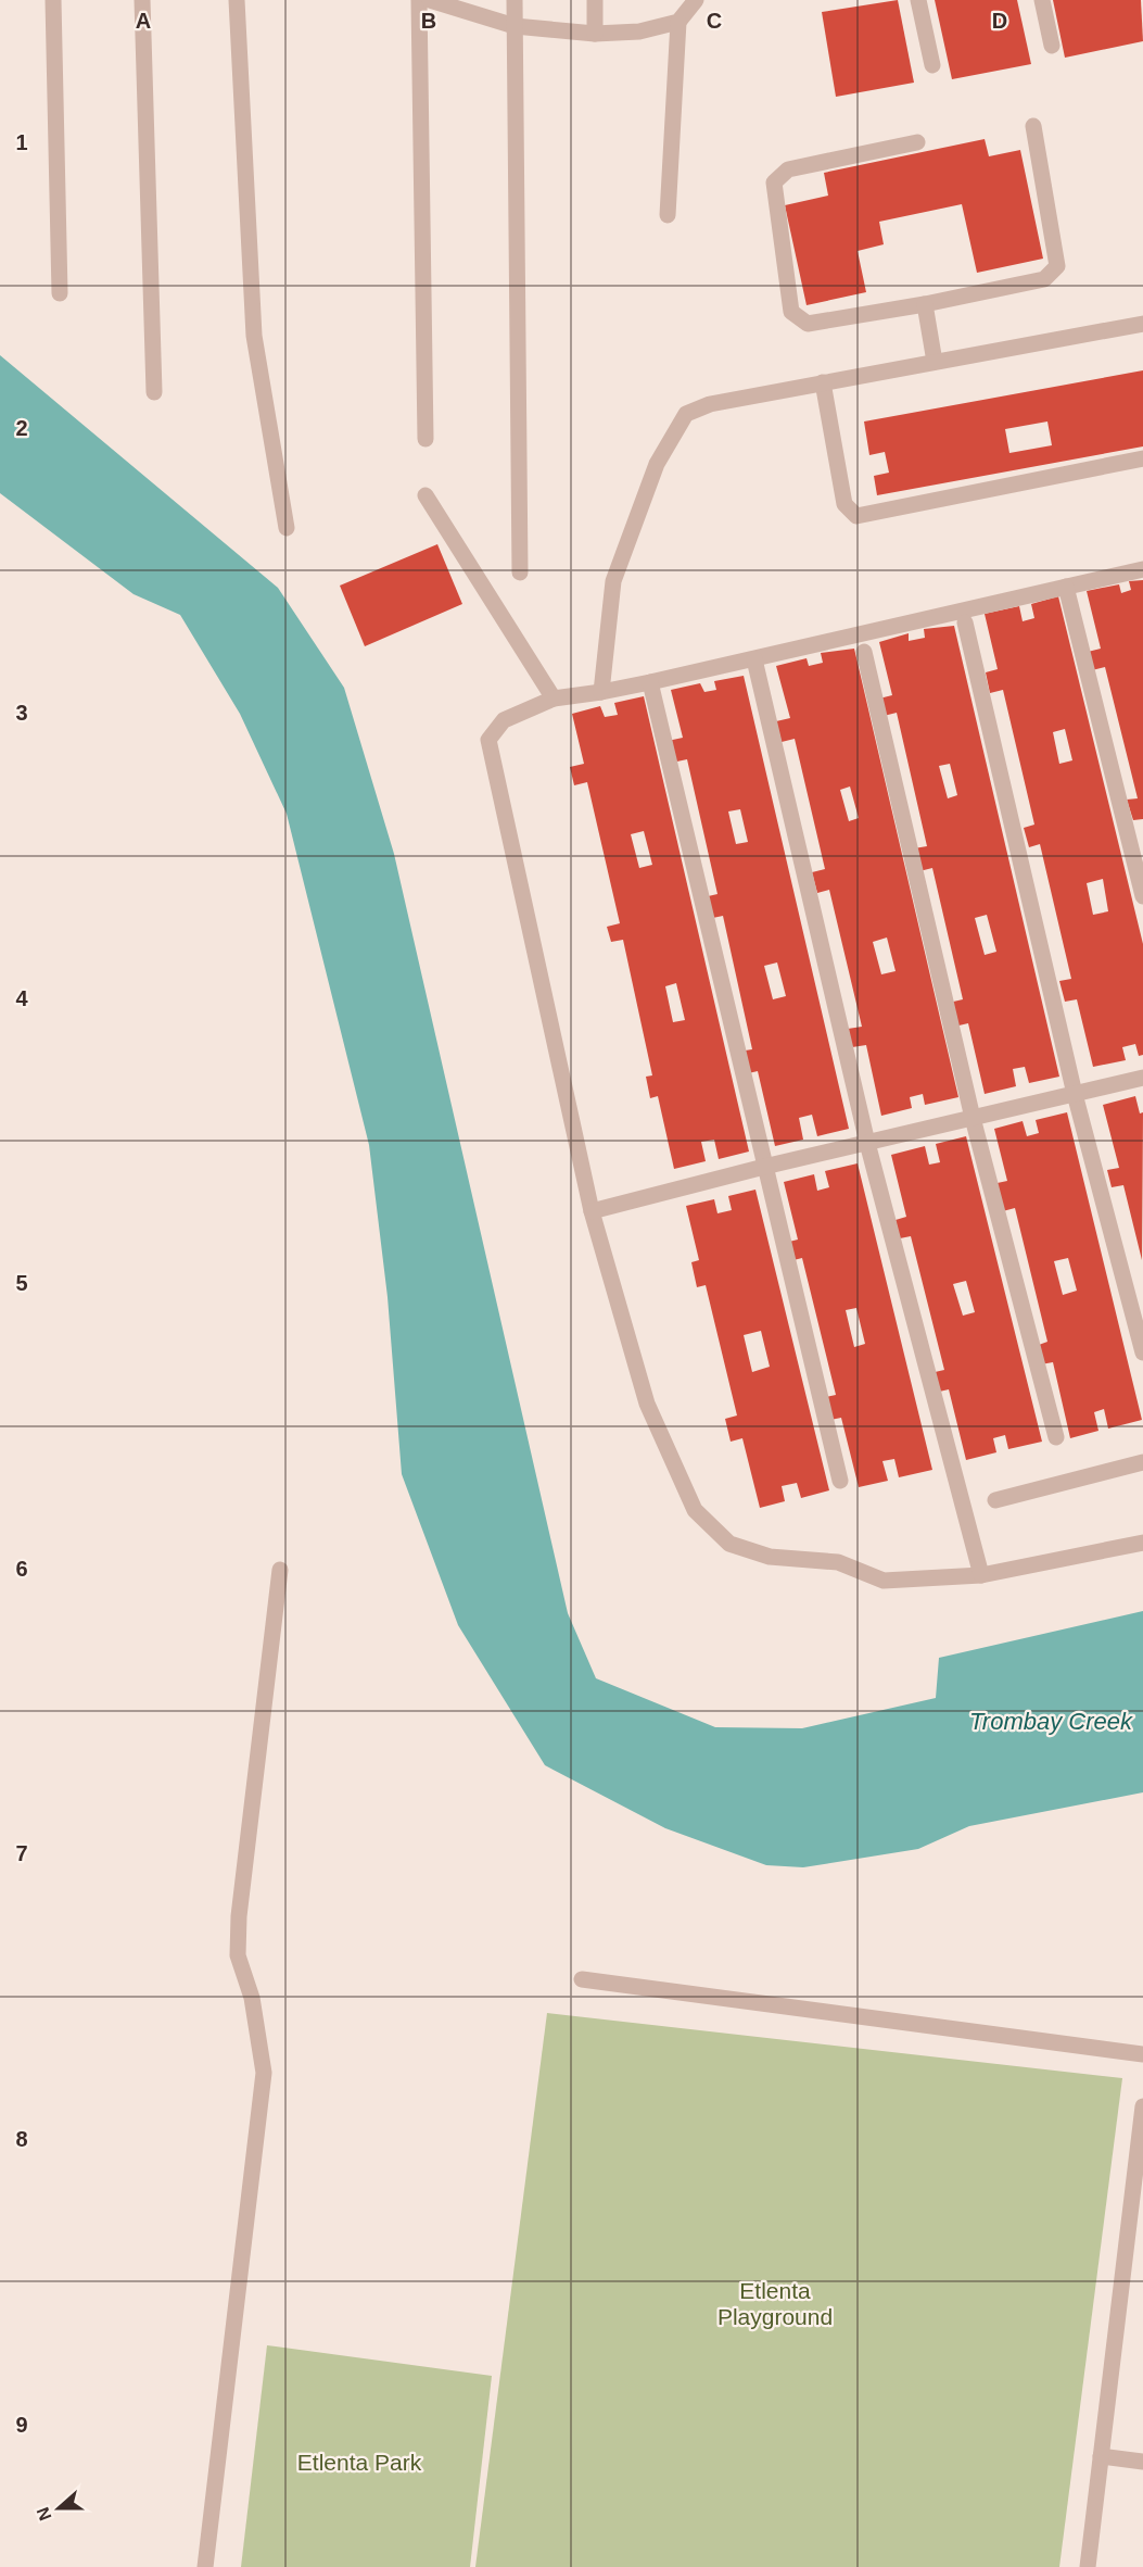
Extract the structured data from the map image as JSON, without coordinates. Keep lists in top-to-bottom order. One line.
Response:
{"water":["Trombay Creek"],"parks":["Etlenta Playground","Etlenta Park"],"north":"left","grid":{"columns":["A","B","C","D"],"rows":["1","2","3","4","5","6","7","8","9"]}}
